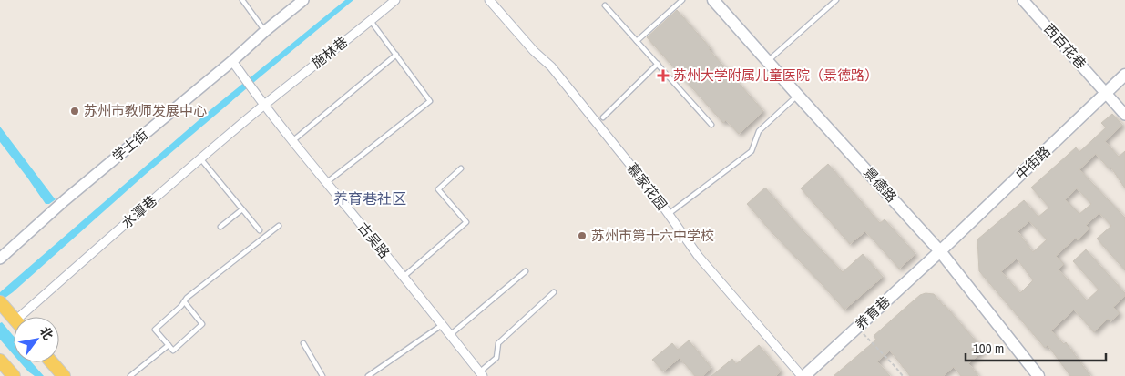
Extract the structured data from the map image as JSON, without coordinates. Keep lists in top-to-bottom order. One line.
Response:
{"streets":{"main road":["中街路","景德路","养育巷"],"street":["西百花巷","施林巷","学士街","慕家花园","水潭巷","古吴路"]},"crossings":[["西百花巷","中街路"],["施林巷","水潭巷"],["施林巷","古吴路"],["学士街","古吴路"],["中街路","景德路"],["中街路","养育巷"],["景德路","养育巷"],["水潭巷","古吴路"]],"districts":["养育巷社区"],"places":{"health":["苏州大学附属儿童医院（景德路）"],"other":["苏州市教师发展中心","苏州市第十六中学校"]},"scale_bar":"100 m","north":"top right"}
